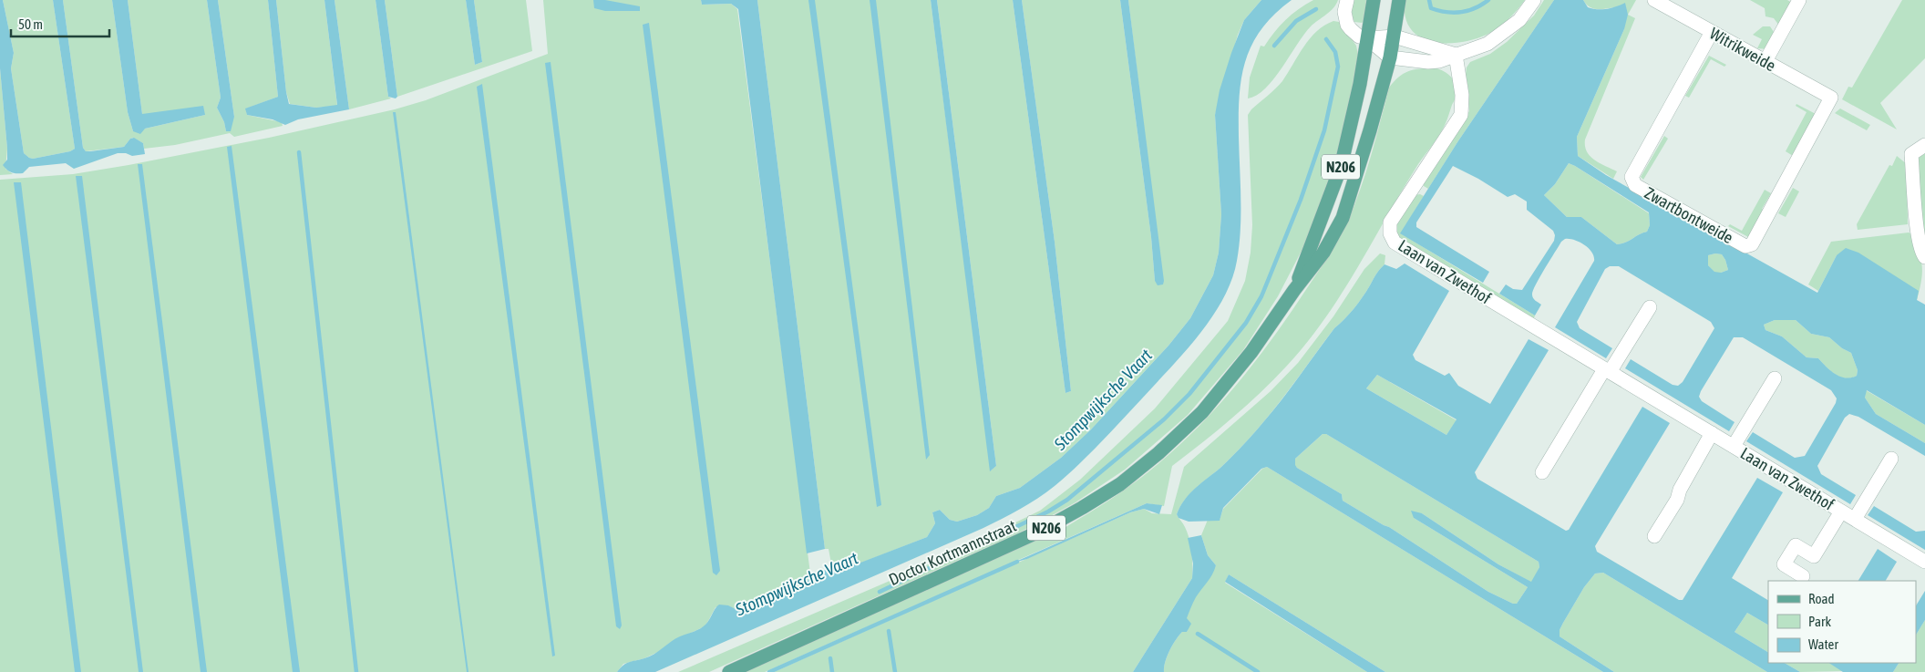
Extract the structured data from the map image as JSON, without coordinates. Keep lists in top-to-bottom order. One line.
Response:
{"streets":{"main road":["N206","Doctor Kortmannstraat"],"street":["Witrikweide","Zwartbontweide","Laan van Zwethof"]},"crossings":[["Witrikweide","Zwartbontweide"],["N206","Doctor Kortmannstraat"]],"water":["Stompwijksche Vaart"],"legend":["Road","Park","Water"],"scale_bar":"50 m"}
